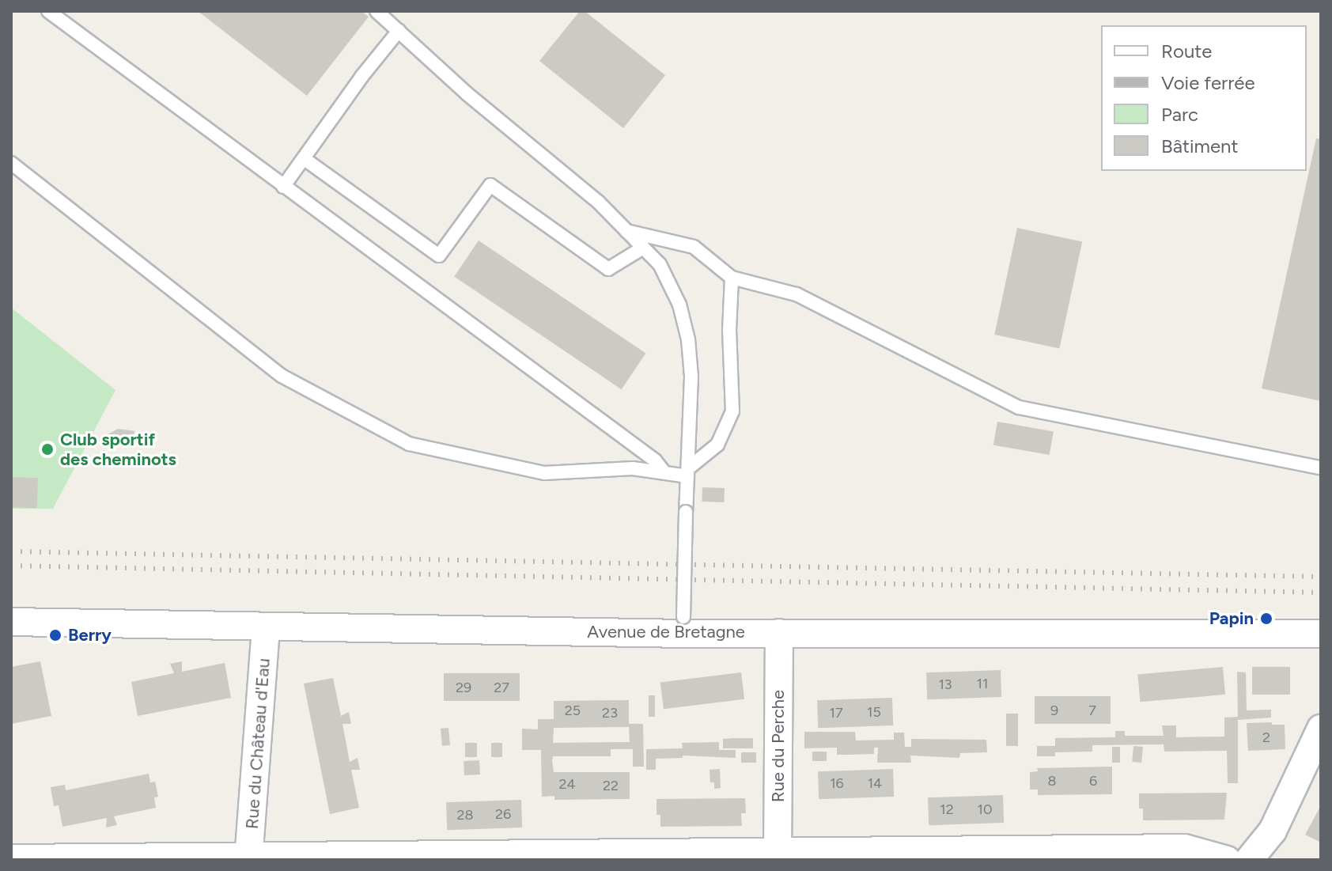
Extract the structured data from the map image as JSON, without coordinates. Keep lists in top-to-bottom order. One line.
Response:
{"streets":{"street":["Avenue de Bretagne","Rue du Château d'Eau","Rue du Perche"]},"crossings":[["Avenue de Bretagne","Rue du Château d'Eau"],["Avenue de Bretagne","Rue du Perche"]],"places":["Club sportif des cheminots","Papin","Berry"],"house_numbers":["11","13","29","27","25","9","7","15","23","17","2","8","6","16","14","24","22","12","10","26","28"],"legend":["Route","Voie ferrée","Parc","Bâtiment"]}
